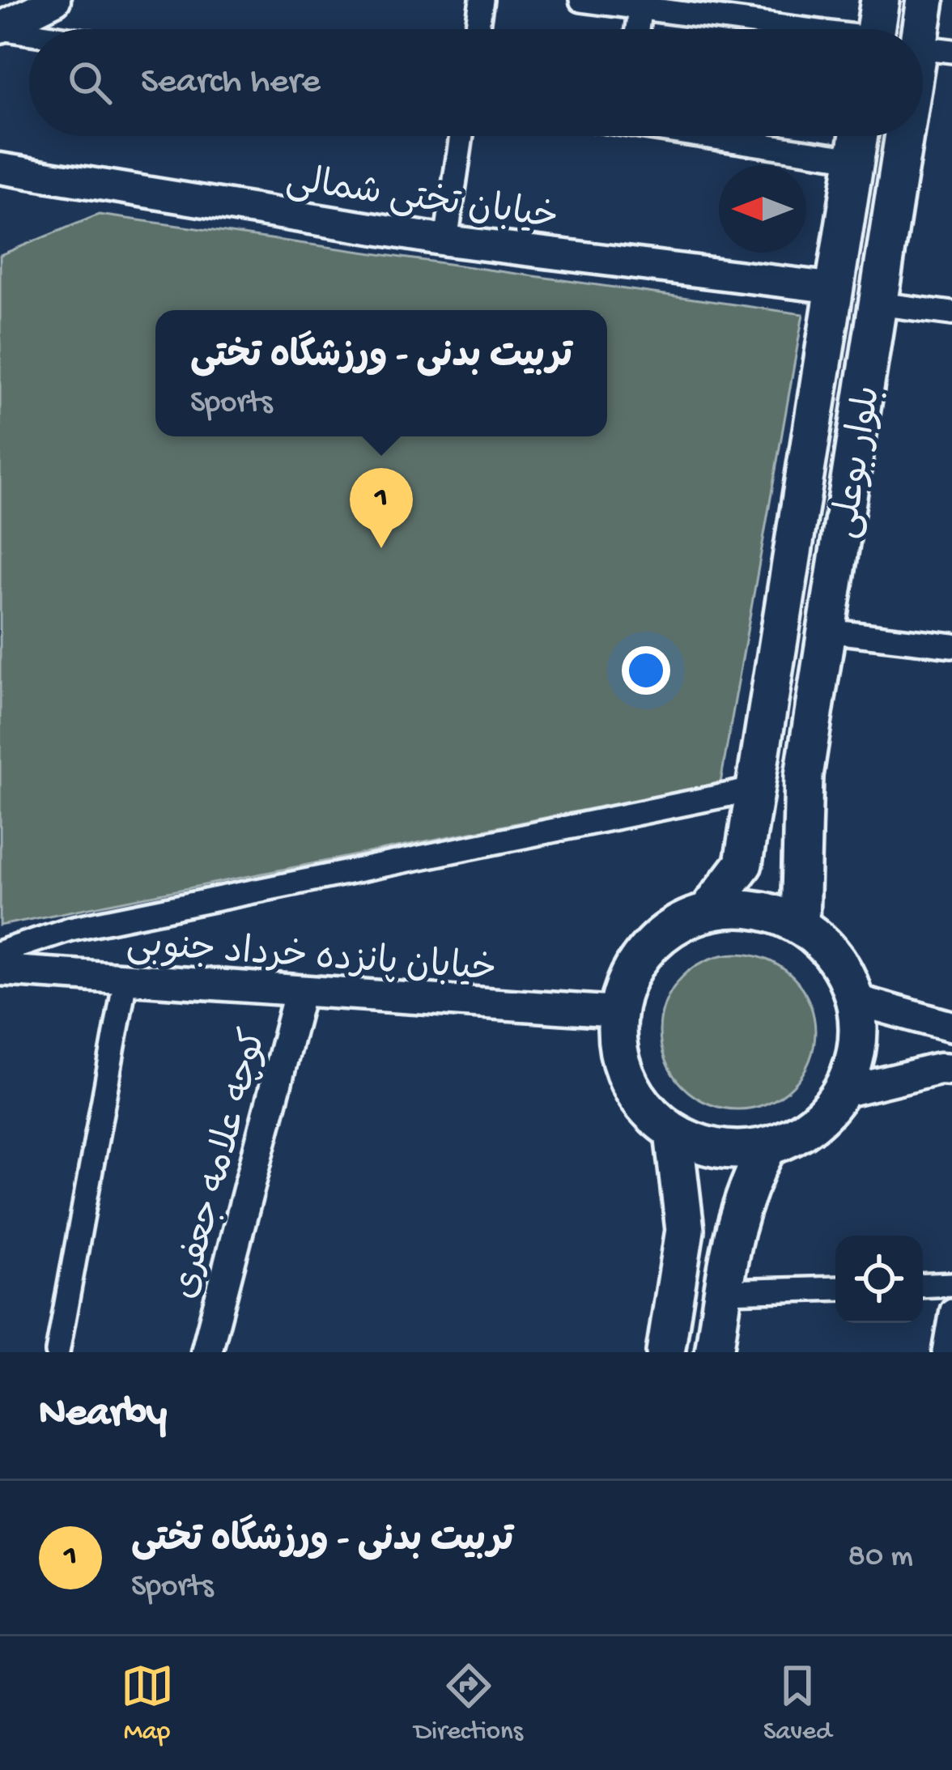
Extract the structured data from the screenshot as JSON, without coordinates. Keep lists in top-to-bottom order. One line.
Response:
{"streets":{"main road":["بلوار بوعلی"],"street":["خیابان تختی شمالی","خیابان پانزده خرداد جنوبی","کوچه علامه جعفری"]},"crossings":[["خیابان تختی شمالی","بلوار بوعلی"],["بلوار بوعلی","خیابان پانزده خرداد جنوبی"],["خیابان پانزده خرداد جنوبی","کوچه علامه جعفری"]],"north":"left","page":{"search":"Search here","popup":["تربیت بدنی - ورزشگاه تختی","Sports"],"pins":"1","heading":"Nearby","list":[{"mark":"1","name":"تربیت بدنی - ورزشگاه تختی","note":"Sports","value":"80 m"}],"nav":["Map","Directions","Saved"]}}
